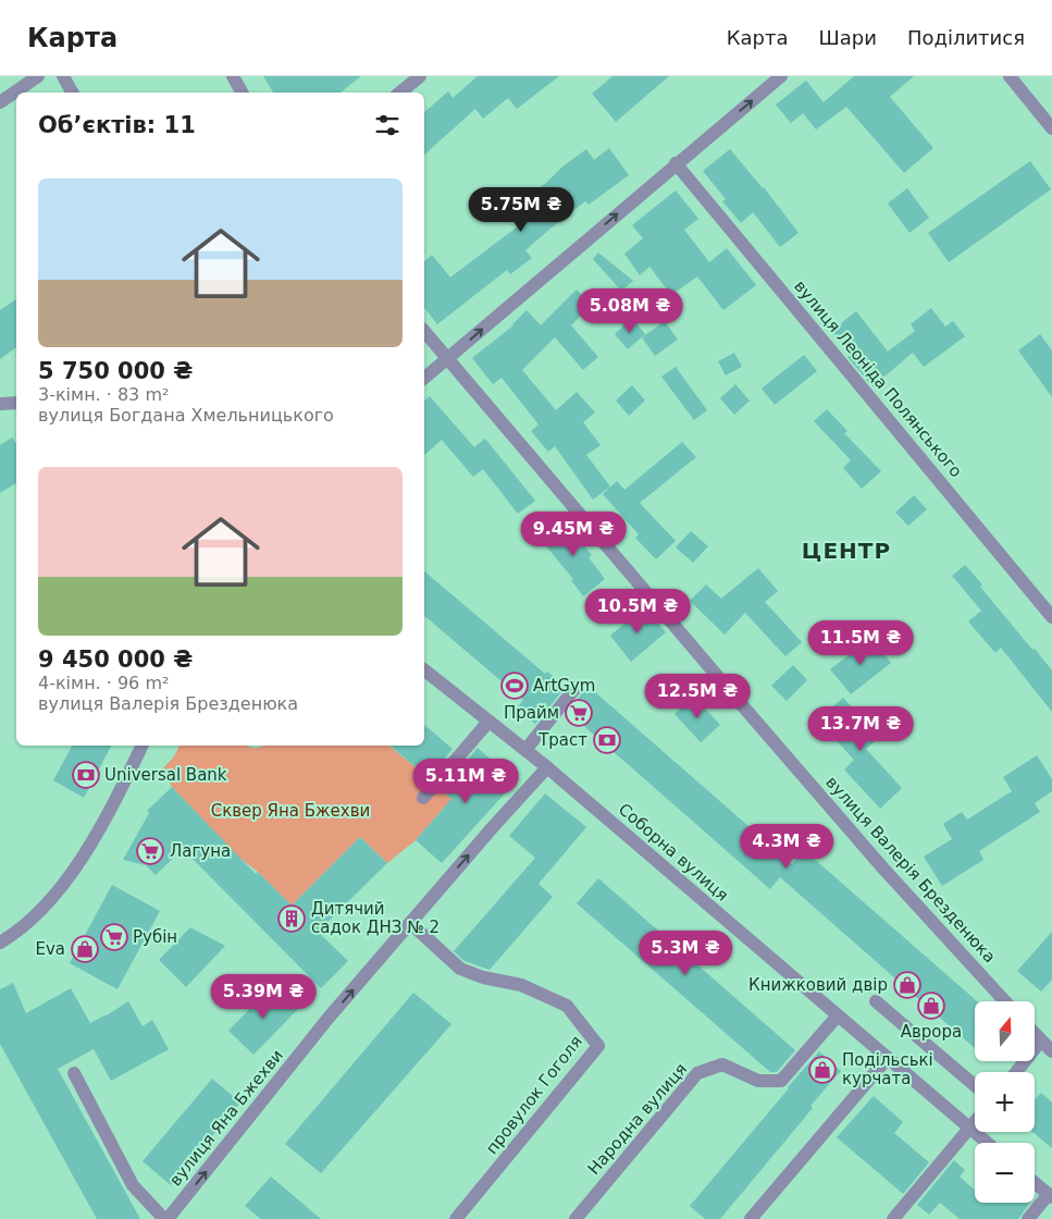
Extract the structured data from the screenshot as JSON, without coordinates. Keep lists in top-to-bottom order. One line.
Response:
{"streets":{"street":["вулиця Леоніда Полянського","Соборна вулиця","вулиця Валерія Брезденюка","провулок Гоголя","вулиця Яна Бжехви","Народна вулиця"]},"crossings":[["Соборна вулиця","вулиця Яна Бжехви"],["Соборна вулиця","Народна вулиця"],["провулок Гоголя","вулиця Яна Бжехви"]],"one_way":["вулиця Яна Бжехви"],"districts":["ЦЕНТР"],"parks":["Сквер Яна Бжехви"],"places":{"sports":["ArtGym"],"supermarket":["Прайм","Лагуна","Рубін"],"bank":["Траст","Universal Bank"],"building":["Дитячий садок ДНЗ № 2"],"shop":["Eva","Книжковий двір","Аврора","Подільські курчата"]},"north":"top","page":{"header":"Карта","nav":["Карта","Шари","Поділитися"],"heading":"Об’єктів: 11","list":[{"name":"5 750 000 ₴","note":"3-кімн. · 83 m² · вулиця Богдана Хмельницького"},{"name":"9 450 000 ₴","note":"4-кімн. · 96 m² · вулиця Валерія Брезденюка"}],"price":["5.75M ₴","5.08M ₴","9.45M ₴","10.5M ₴","11.5M ₴","12.5M ₴","13.7M ₴","5.11M ₴","4.3M ₴","5.3M ₴","5.39M ₴"],"map_buttons":["+","−"]}}
